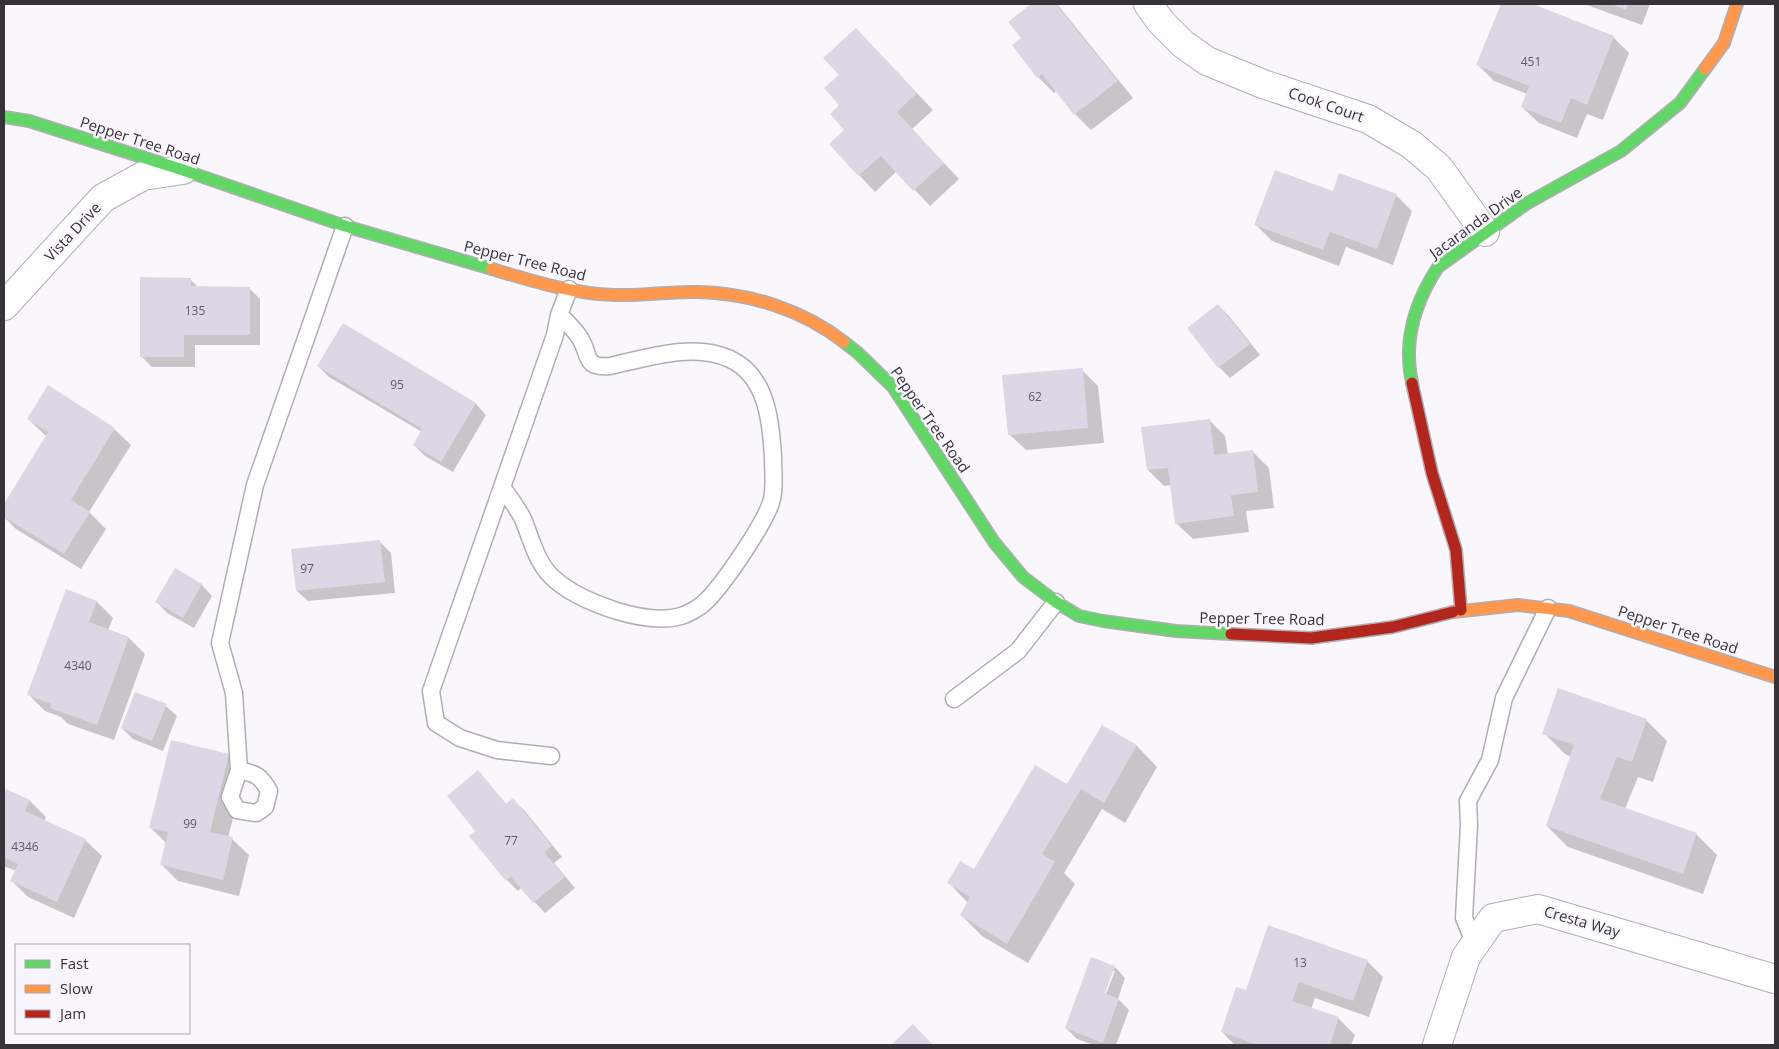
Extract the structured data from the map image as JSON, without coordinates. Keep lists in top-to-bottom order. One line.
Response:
{"streets":{"street":["Cook Court","Pepper Tree Road","Jacaranda Drive","Vista Drive","Cresta Way"]},"crossings":[["Cook Court","Jacaranda Drive"],["Pepper Tree Road","Jacaranda Drive"],["Pepper Tree Road","Vista Drive"]],"house_numbers":["451","135","95","62","97","4340","99","77","4346","13"],"legend":["Fast","Slow","Jam"]}
